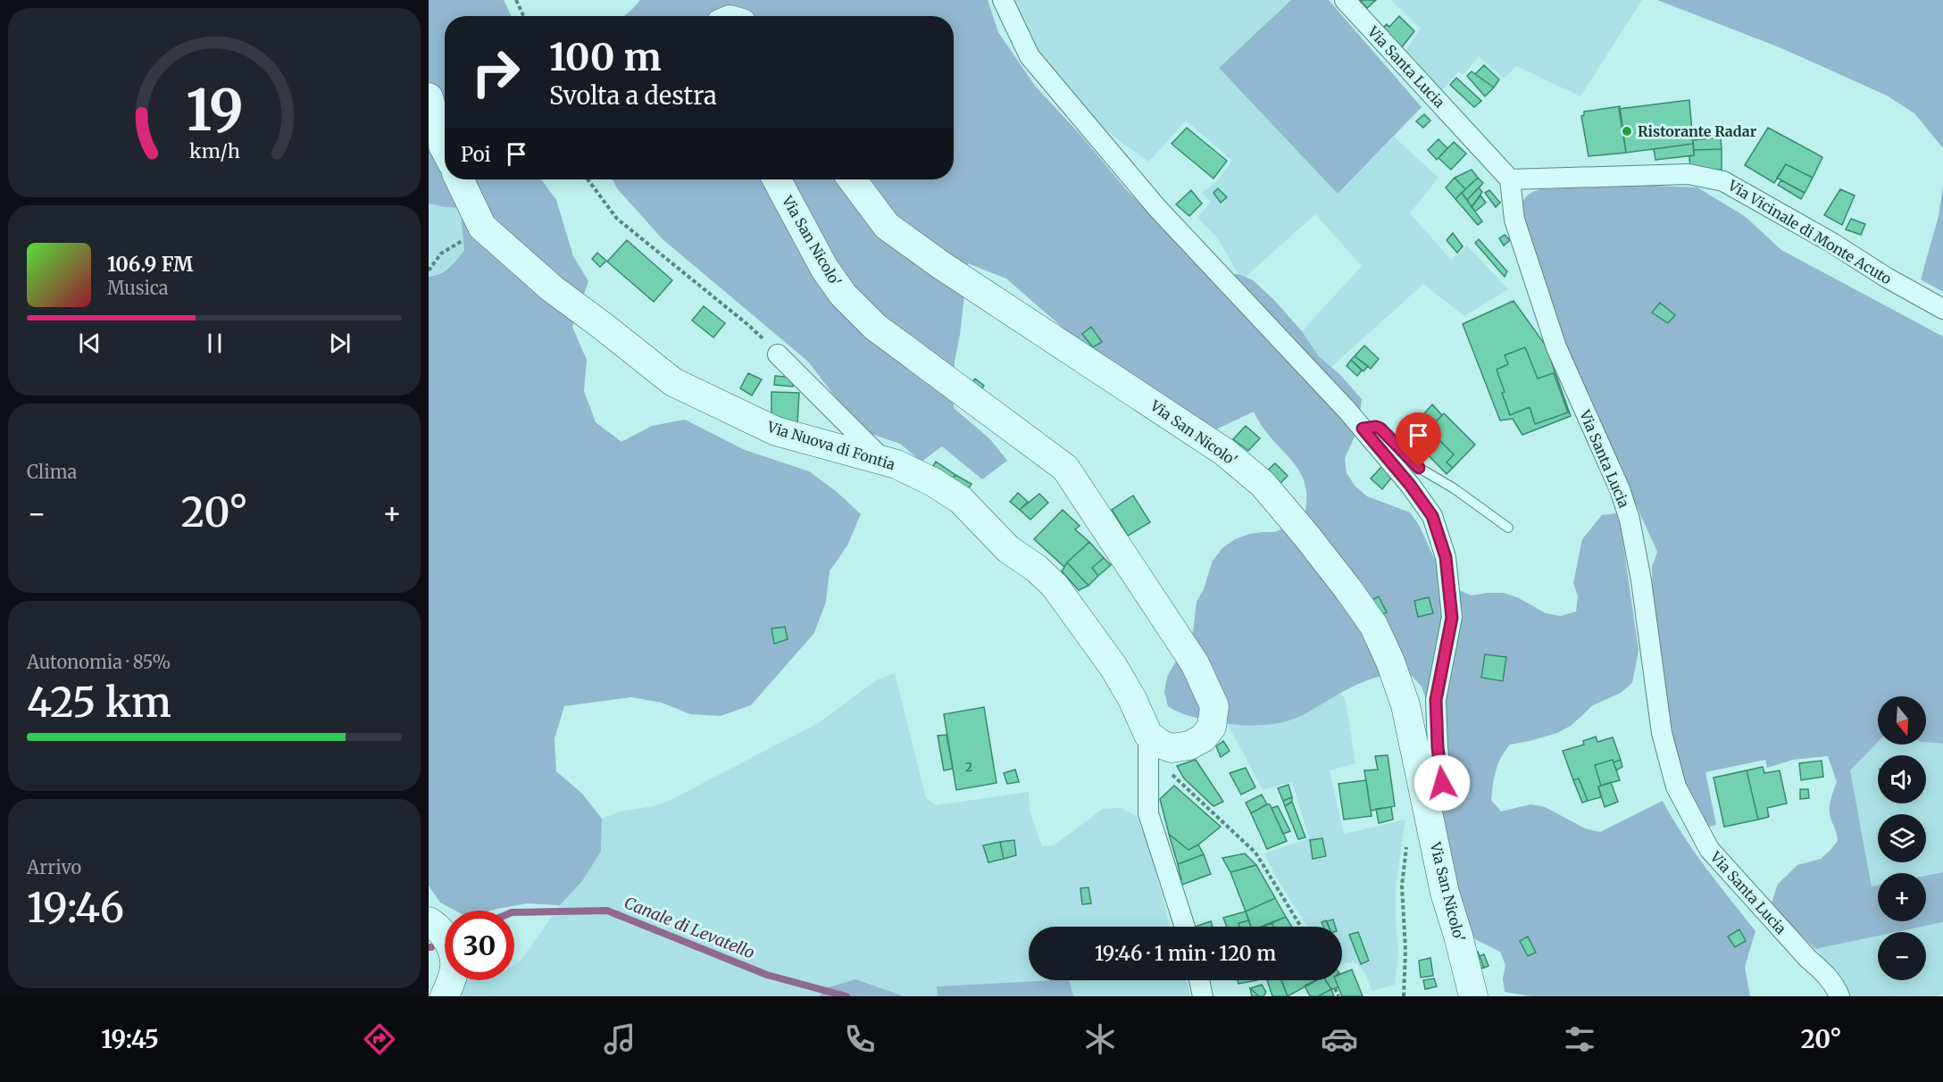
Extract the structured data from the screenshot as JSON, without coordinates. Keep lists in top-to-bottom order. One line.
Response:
{"streets":{"street":["Via Santa Lucia","Via Vicinale di Monte Acuto","Via San Nicolo'","Via Nuova di Fontia"]},"crossings":[["Via Santa Lucia","Via Vicinale di Monte Acuto"],["Via San Nicolo'","Via Nuova di Fontia"]],"water":["Canale di Levatello"],"places":["Ristorante Radar"],"house_numbers":["2"],"north":"bottom","page":{"turn":["100 m","Svolta a destra"],"then":"Poi","song":["106.9 FM","Musica"],"tile":["Clima",["Autonomia · 85%","425 km"],["Arrivo","19:46"]],"heat":["−","20°","+"],"map_buttons":["+","−"],"limit":"30","trip":"19:46 · 1 min · 120 m","tabs":["19:45","20°"],"gauge":["19","km/h"]}}
